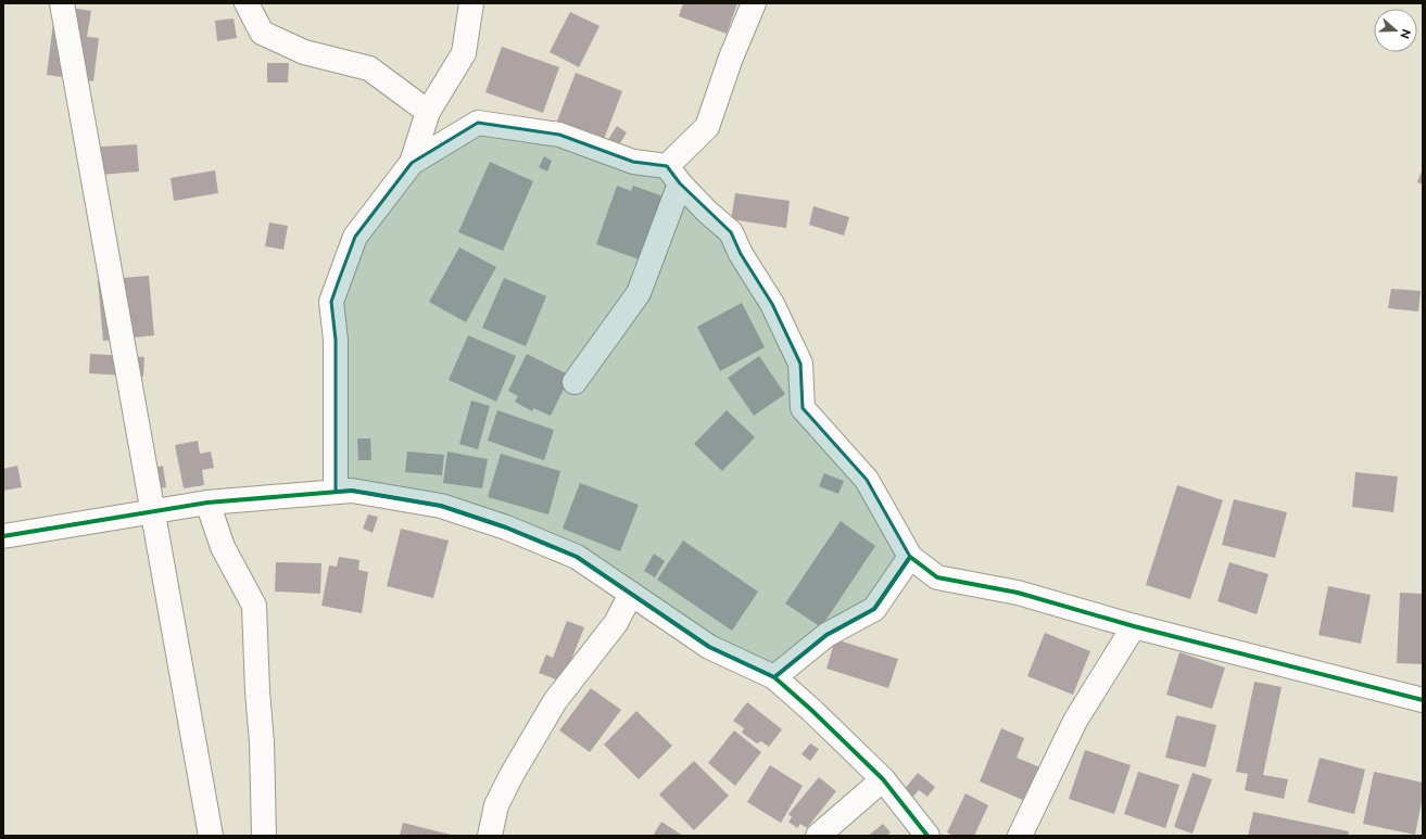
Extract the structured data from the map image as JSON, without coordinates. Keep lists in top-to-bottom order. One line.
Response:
{"north":"right"}
